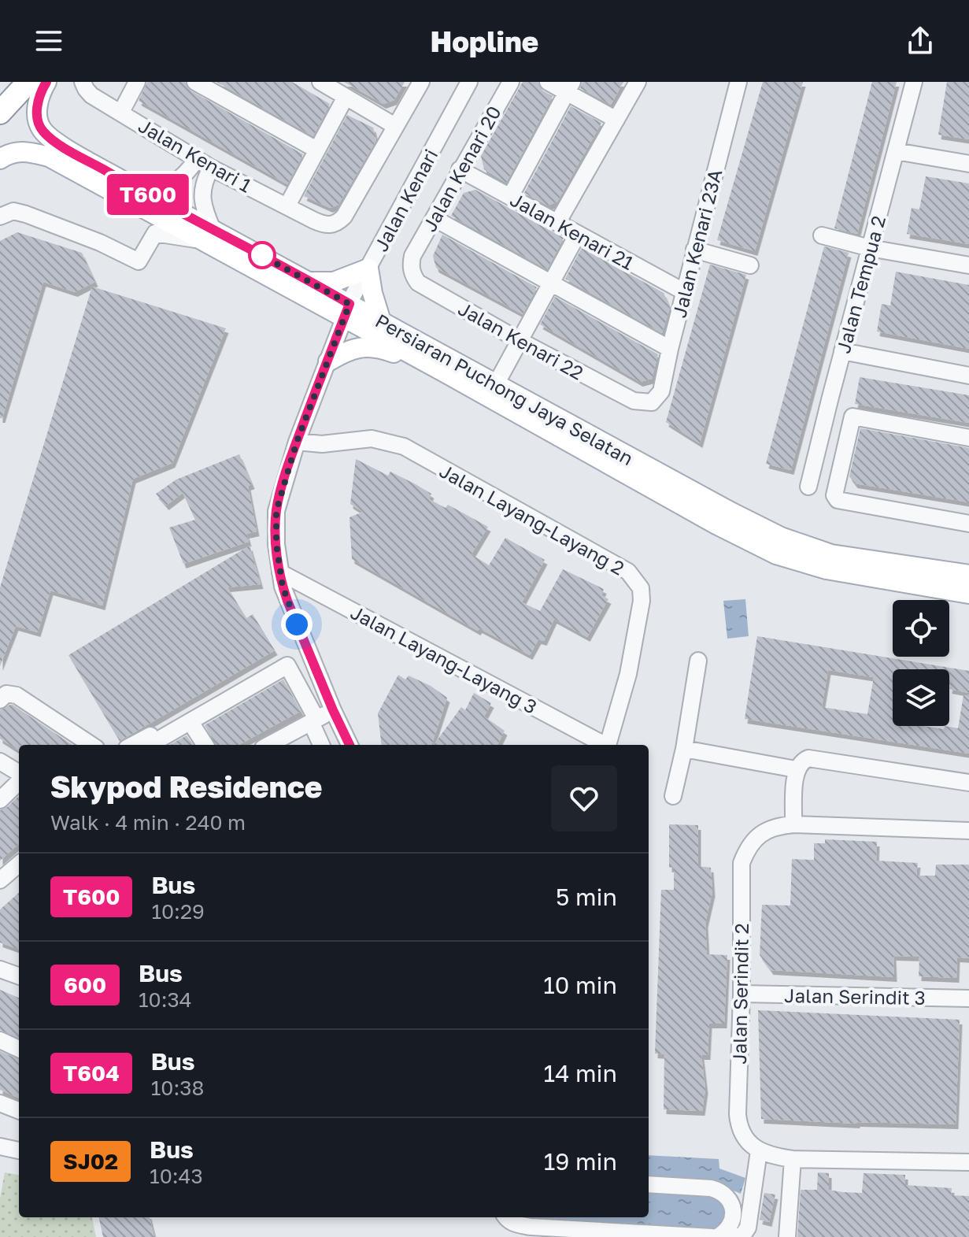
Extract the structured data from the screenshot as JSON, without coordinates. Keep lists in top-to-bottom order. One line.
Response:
{"streets":{"main road":["Persiaran Puchong Jaya Selatan"],"street":["Jalan Kenari 1","Jalan Kenari 20","Jalan Kenari","Jalan Kenari 21","Jalan Kenari 23A","Jalan Tempua 2","Jalan Kenari 22","Jalan Layang-Layang 2","Jalan Layang-Layang 3","Jalan Serindit 2","Jalan Serindit 3"]},"crossings":[["Jalan Kenari 20","Jalan Kenari 21"],["Jalan Kenari 20","Jalan Kenari 22"],["Jalan Kenari","Persiaran Puchong Jaya Selatan"],["Jalan Kenari","Jalan Layang-Layang 2"],["Jalan Kenari","Jalan Layang-Layang 3"],["Jalan Kenari 21","Jalan Kenari 23A"],["Jalan Kenari 23A","Jalan Kenari 22"],["Jalan Serindit 2","Jalan Serindit 3"]],"lines":["bus line T600"],"page":{"header":"Hopline","on_map":"T600","heading":["Skypod Residence","Walk · 4 min · 240 m"],"list":[{"mark":"T600","name":"Bus","note":"10:29","value":"5 min"},{"mark":"600","name":"Bus","note":"10:34","value":"10 min"},{"mark":"T604","name":"Bus","note":"10:38","value":"14 min"},{"mark":"SJ02","name":"Bus","note":"10:43","value":"19 min"}]}}
